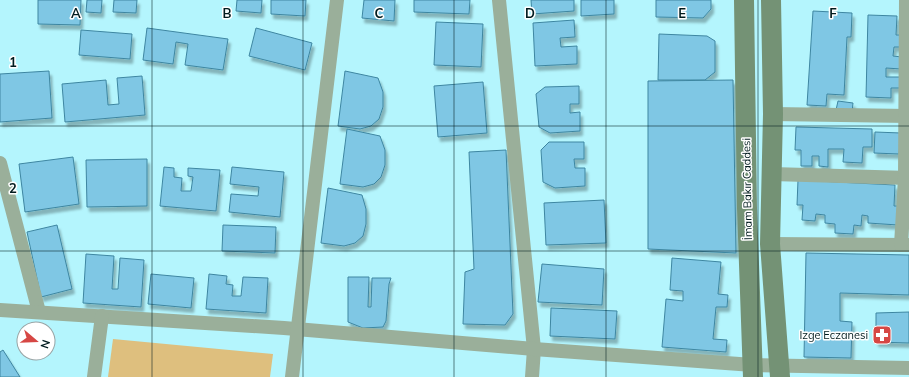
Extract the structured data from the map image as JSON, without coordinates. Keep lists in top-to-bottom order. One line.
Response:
{"streets":{"main road":["İmam Bakır Caddesi"]},"places":{"pharmacy":["Izge Eczanesi"]},"north":"right","grid":{"columns":["A","B","C","D","E","F"],"rows":["1","2"]}}
